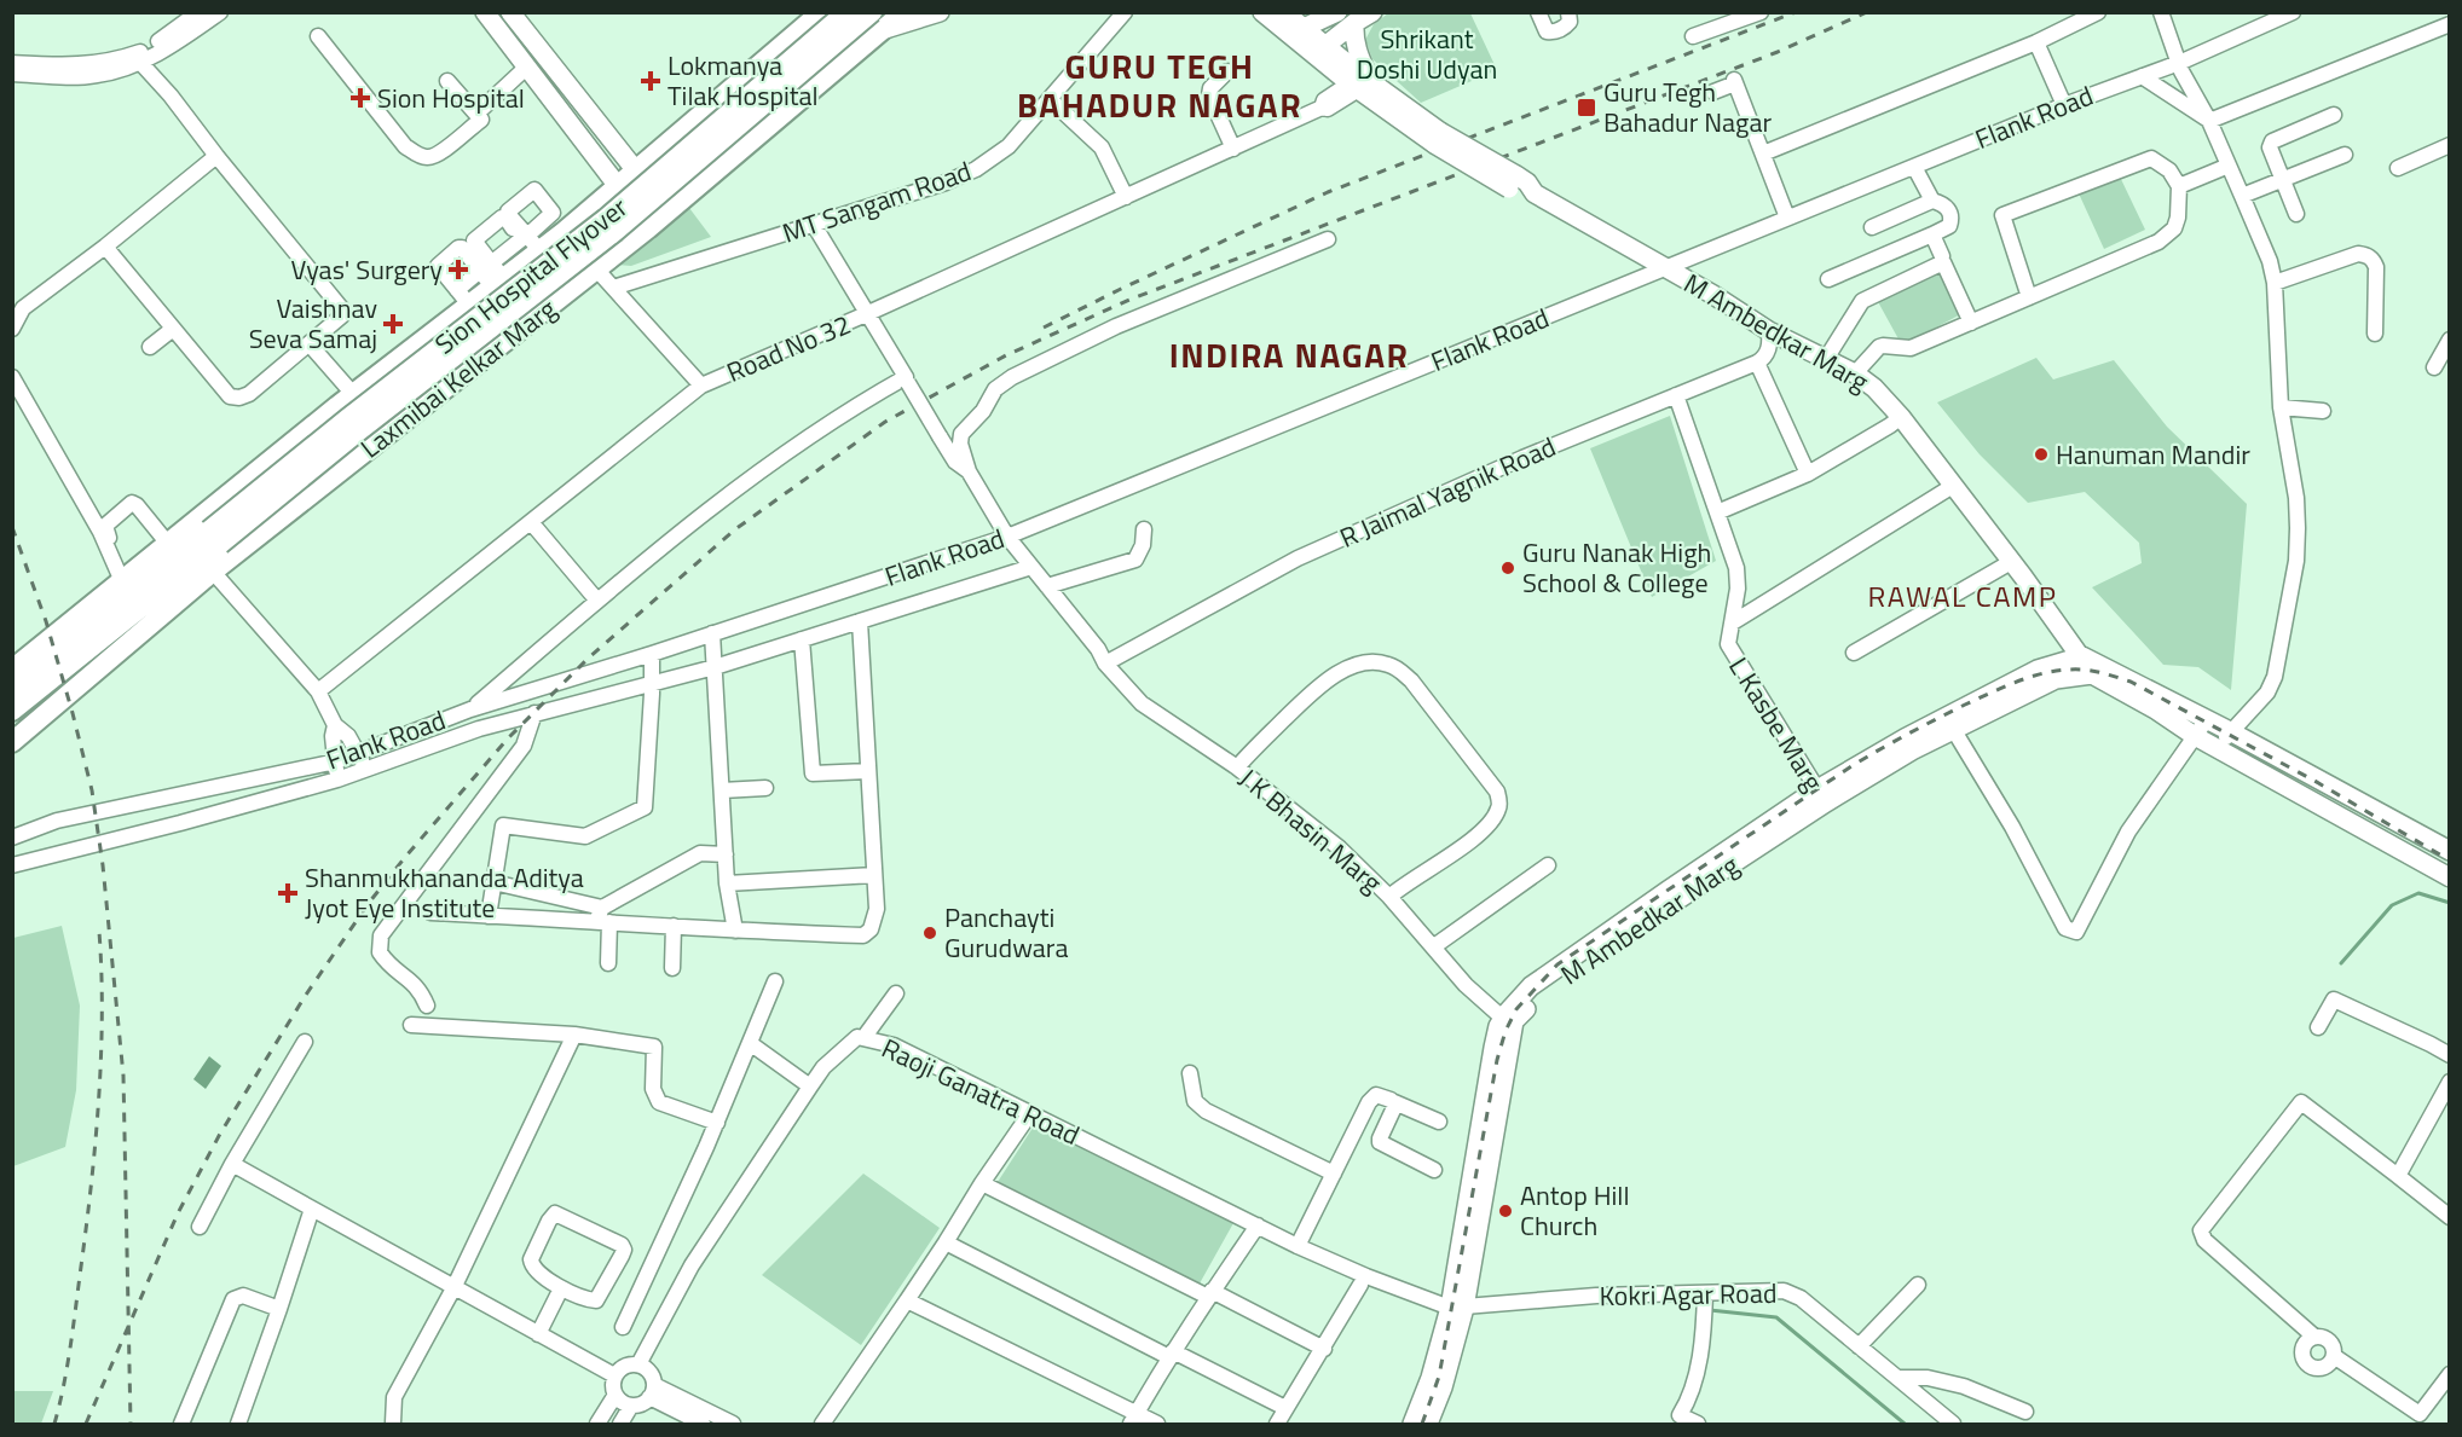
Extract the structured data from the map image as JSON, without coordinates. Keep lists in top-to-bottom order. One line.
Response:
{"streets":{"highway":["Sion Hospital Flyover","Laxmibai Kelkar Marg"],"main road":["M Ambedkar Marg"],"street":["Flank Road","MT Sangam Road","Road No 32","R Jaimal Yagnik Road","L Kasbe Marg","J K Bhasin Marg","Raoji Ganatra Road","Kokri Agar Road"]},"crossings":[["Flank Road","M Ambedkar Marg"],["Flank Road","J K Bhasin Marg"],["Sion Hospital Flyover","Laxmibai Kelkar Marg"],["M Ambedkar Marg","Road No 32"],["M Ambedkar Marg","L Kasbe Marg"],["M Ambedkar Marg","J K Bhasin Marg"],["R Jaimal Yagnik Road","L Kasbe Marg"],["R Jaimal Yagnik Road","J K Bhasin Marg"],["Raoji Ganatra Road","Kokri Agar Road"]],"districts":["GURU TEGH BAHADUR NAGAR","INDIRA NAGAR","RAWAL CAMP"],"parks":["Shrikant Doshi Udyan"],"places":{"health":["Lokmanya Tilak Hospital","Sion Hospital","Vyas' Surgery","Vaishnav Seva Samaj","Shanmukhananda Aditya Jyot Eye Institute"],"transit":["Guru Tegh Bahadur Nagar"],"other":["Hanuman Mandir","Guru Nanak High School & College","Panchayti Gurudwara","Antop Hill Church"]}}
